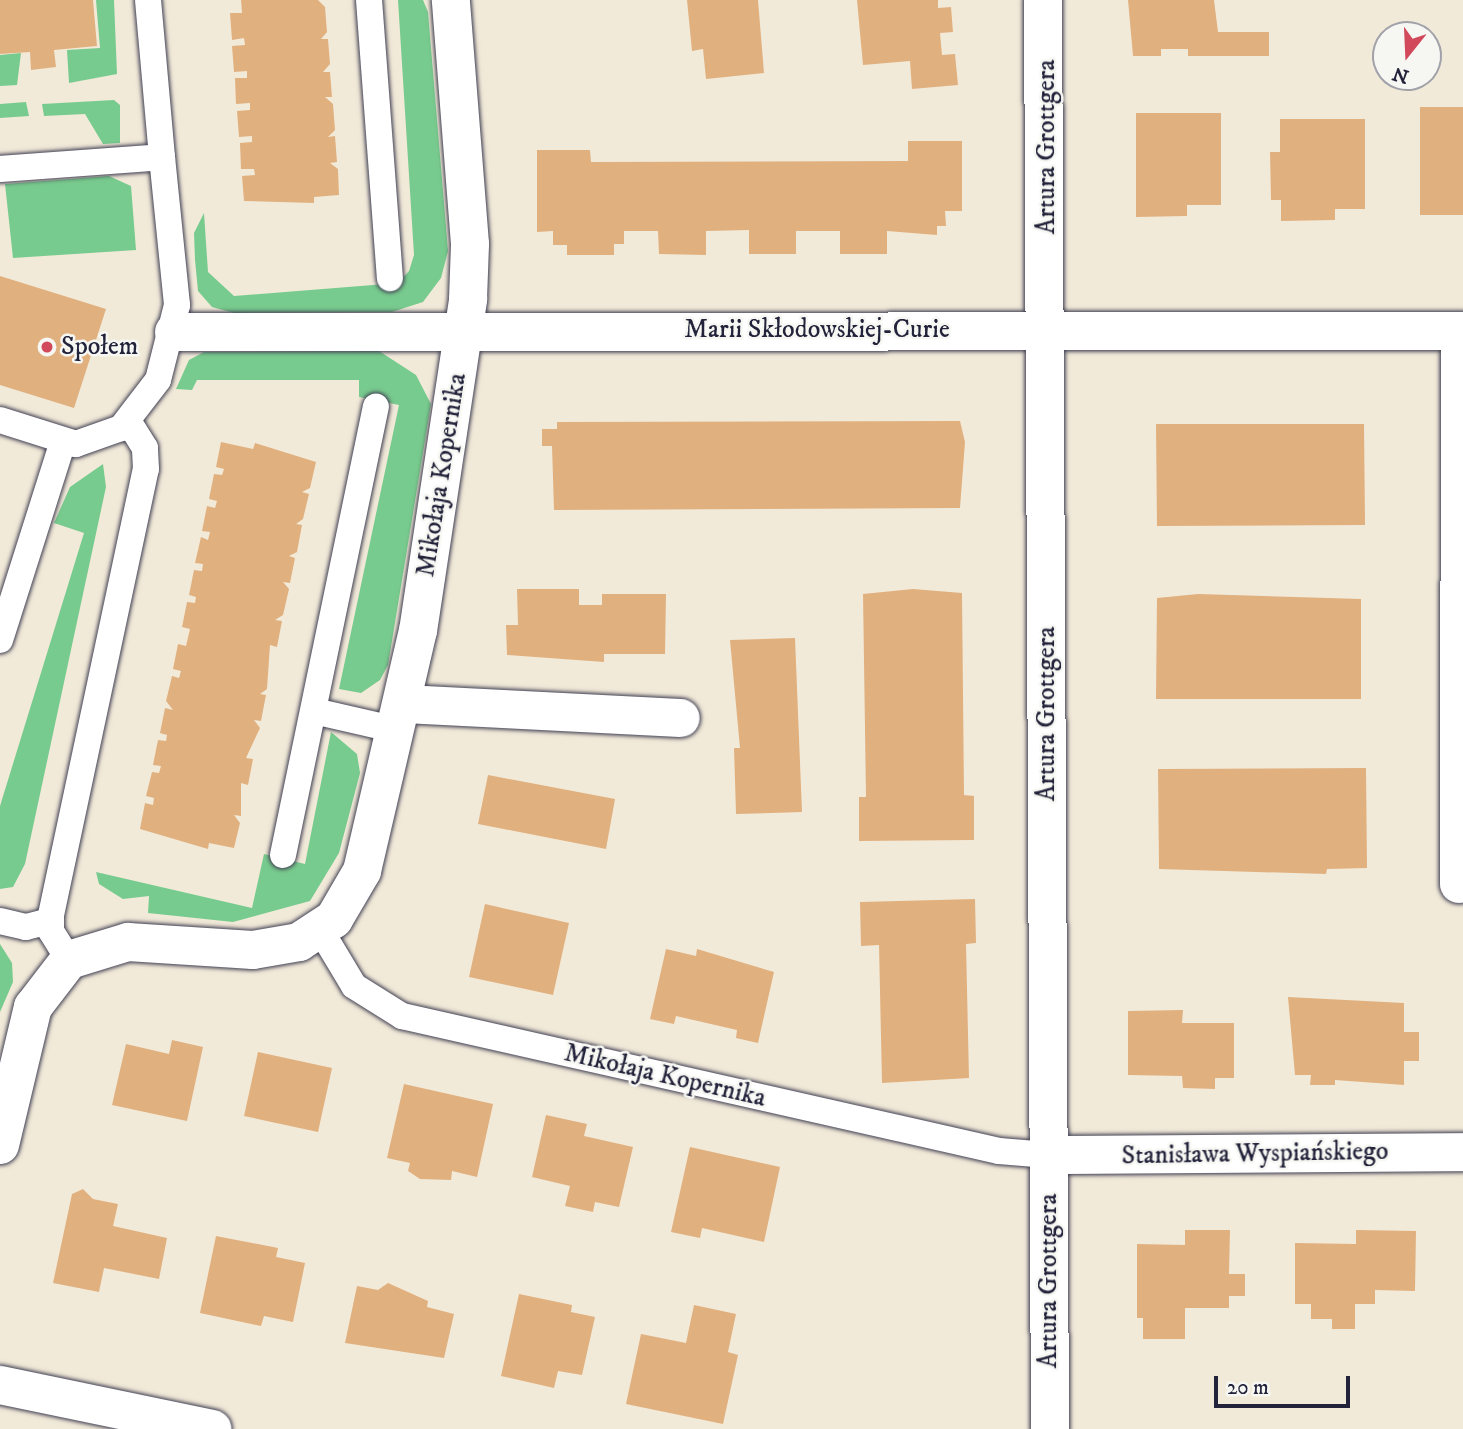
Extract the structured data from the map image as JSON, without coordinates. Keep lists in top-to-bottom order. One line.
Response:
{"streets":{"street":["Artura Grottgera","Marii Skłodowskiej-Curie","Mikołaja Kopernika","Stanisława Wyspiańskiego"]},"crossings":[["Artura Grottgera","Marii Skłodowskiej-Curie"],["Artura Grottgera","Mikołaja Kopernika"],["Artura Grottgera","Stanisława Wyspiańskiego"],["Marii Skłodowskiej-Curie","Mikołaja Kopernika"],["Mikołaja Kopernika","Stanisława Wyspiańskiego"]],"places":["Społem"],"scale_bar":"20 m","north":"bottom"}
